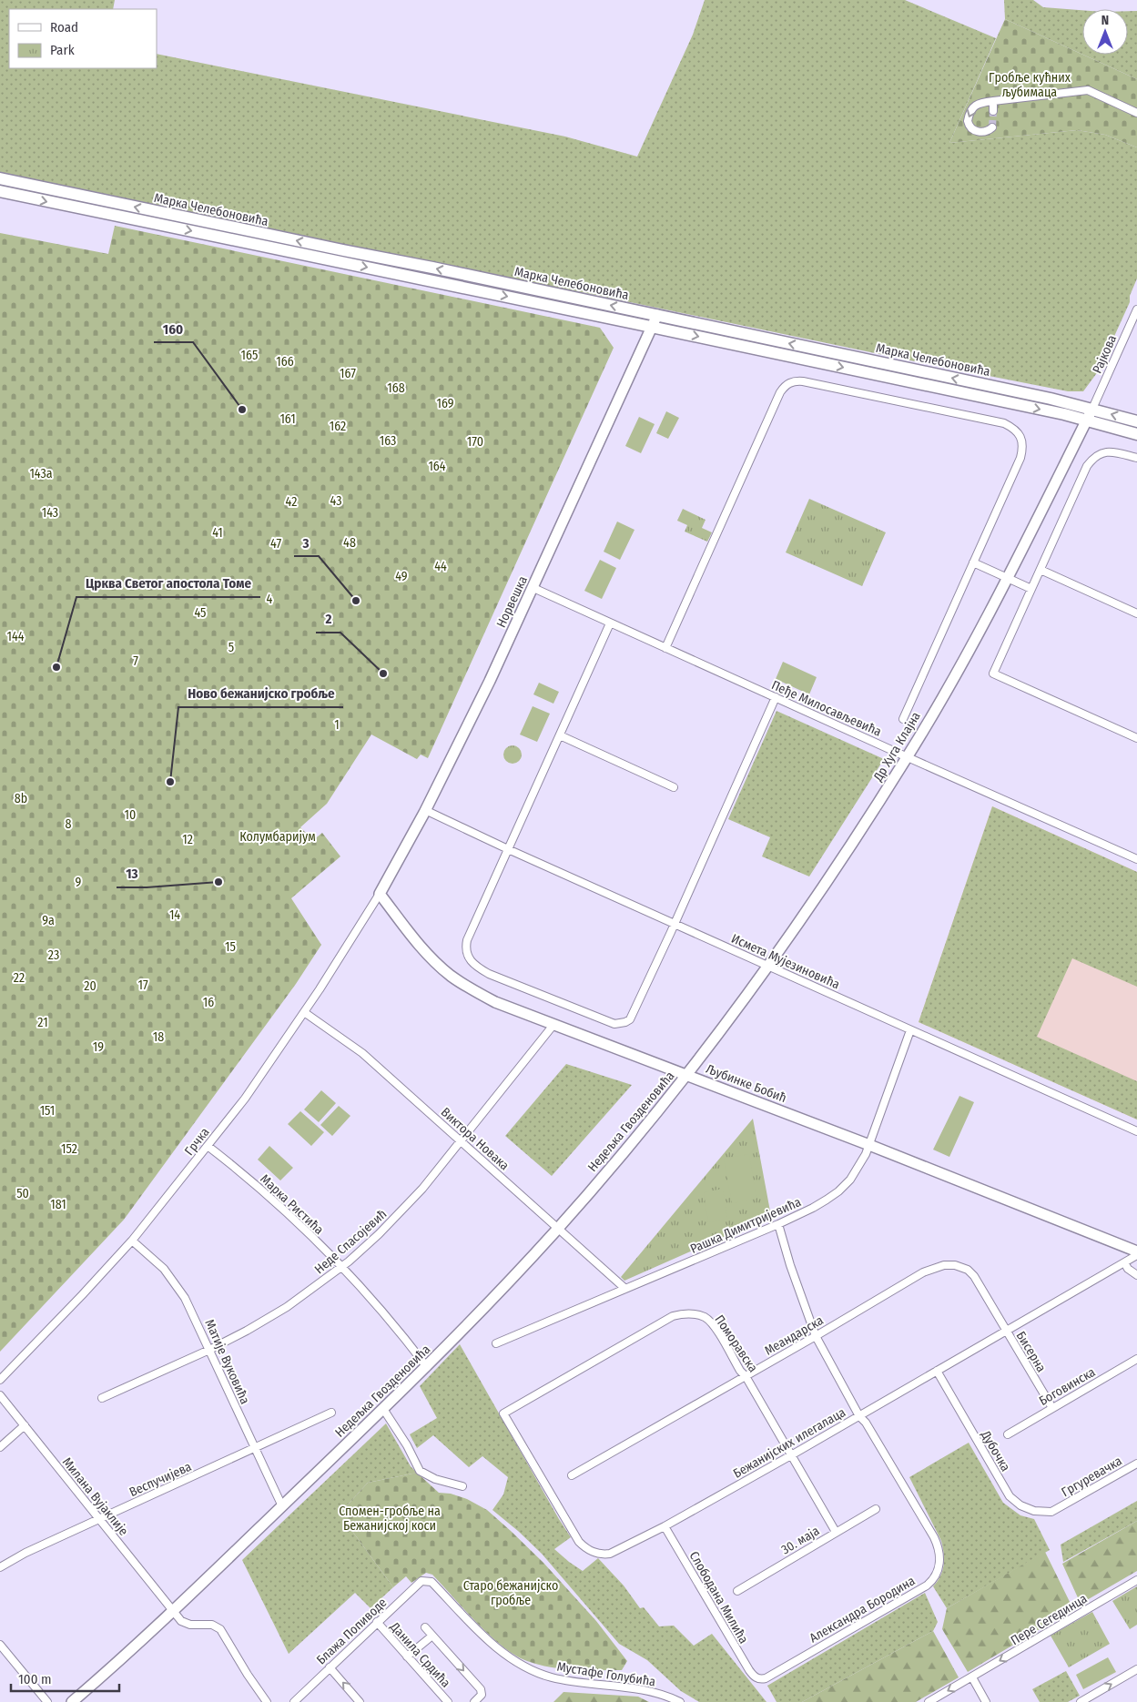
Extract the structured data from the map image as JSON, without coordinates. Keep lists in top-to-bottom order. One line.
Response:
{"streets":{"main road":["Марка Челебоновића","Норвешка","Др Хуга Клајна","Љубинке Бобић","Недељка Гвозденовића"],"street":["Рајкова","Пеђе Милосављевића","Исмета Мујезиновића","Виктора Новака","Грчка","Марка Ристића","Рашка Димитријевића","Неде Спасојевић","Меандарска","Поморавска","Бисерна","Матије Вуковића","Боговинска","Бежанијских илегалаца","Дубочка","Гргуревачка","Веспучијева","Милана Вујаклије","30. маја","Слободана Милића","Александра Бородина","Пере Сегединца","Блажа Попиводе","Данила Срдића","Мустафе Голубића"]},"crossings":[["Марка Челебоновића","Рајкова"],["Марка Челебоновића","Норвешка"],["Марка Челебоновића","Др Хуга Клајна"],["Рајкова","Др Хуга Клајна"],["Норвешка","Пеђе Милосављевића"],["Норвешка","Исмета Мујезиновића"],["Норвешка","Љубинке Бобић"],["Норвешка","Грчка"],["Пеђе Милосављевића","Др Хуга Клајна"],["Др Хуга Клајна","Исмета Мујезиновића"],["Др Хуга Клајна","Љубинке Бобић"],["Др Хуга Клајна","Недељка Гвозденовића"],["Исмета Мујезиновића","Рашка Димитријевића"],["Љубинке Бобић","Недељка Гвозденовића"],["Љубинке Бобић","Грчка"],["Љубинке Бобић","Рашка Димитријевића"],["Љубинке Бобић","Неде Спасојевић"],["Љубинке Бобић","Бежанијских илегалаца"],["Недељка Гвозденовића","Виктора Новака"],["Недељка Гвозденовића","Марка Ристића"],["Недељка Гвозденовића","Матије Вуковића"],["Недељка Гвозденовића","Милана Вујаклије"],["Виктора Новака","Грчка"],["Виктора Новака","Рашка Димитријевића"],["Виктора Новака","Неде Спасојевић"],["Грчка","Марка Ристића"],["Грчка","Матије Вуковића"],["Марка Ристића","Неде Спасојевић"],["Рашка Димитријевића","Александра Бородина"],["Неде Спасојевић","Матије Вуковића"],["Меандарска","Поморавска"],["Меандарска","Бисерна"],["Меандарска","Бежанијских илегалаца"],["Меандарска","Александра Бородина"],["Поморавска","Бежанијских илегалаца"],["Поморавска","30. маја"],["Бисерна","Боговинска"],["Бисерна","Бежанијских илегалаца"],["Матије Вуковића","Веспучијева"],["Бежанијских илегалаца","Дубочка"],["Бежанијских илегалаца","Слободана Милића"],["Бежанијских илегалаца","Александра Бородина"],["Дубочка","Гргуревачка"],["Веспучијева","Милана Вујаклије"],["Слободана Милића","Александра Бородина"],["Блажа Попиводе","Данила Срдића"],["Блажа Попиводе","Мустафе Голубића"]],"one_way":["Пере Сегединца"],"parks":["Гробље кућних љубимаца","165","166","167","168","169","161","162","163","170","164","143a","43","42","143","41","48","47","44","49","4","45","144","5","7","1","8b","10","8","Колумбаријум","12","9","14","9a","15","23","22","17","20","16","21","18","19","151","152","50","181","Спомен-гробље на Бежанијској коси","Старо бежанијско гробље"],"places":["160","3","Црква Светог апостола Томе","2","Ново бежанијско гробље","13"],"legend":["Road","Park"],"scale_bar":"100 m","north":"top"}
